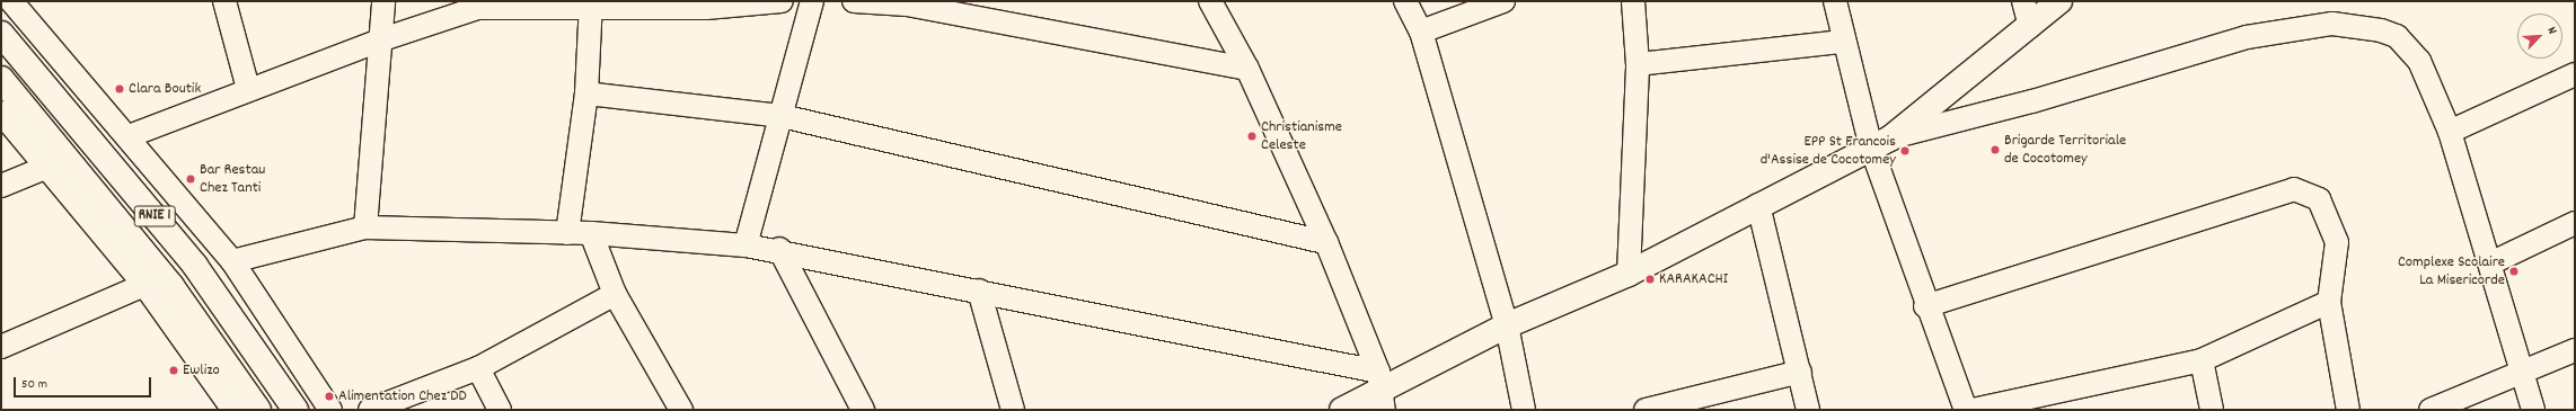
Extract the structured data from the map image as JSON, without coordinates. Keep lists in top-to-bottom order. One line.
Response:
{"streets":{"main road":["RNIE 1"]},"places":["Clara Boutik","Christianisme Celeste","Brigarde Territoriale de Cocotomey","EPP St Francois d'Assise de Cocotomey","Bar Restau Chez Tanti","Complexe Scolaire La Misericorde","KARAKACHI","Ewlizo","Alimentation Chez DD"],"scale_bar":"50 m","north":"top right"}
